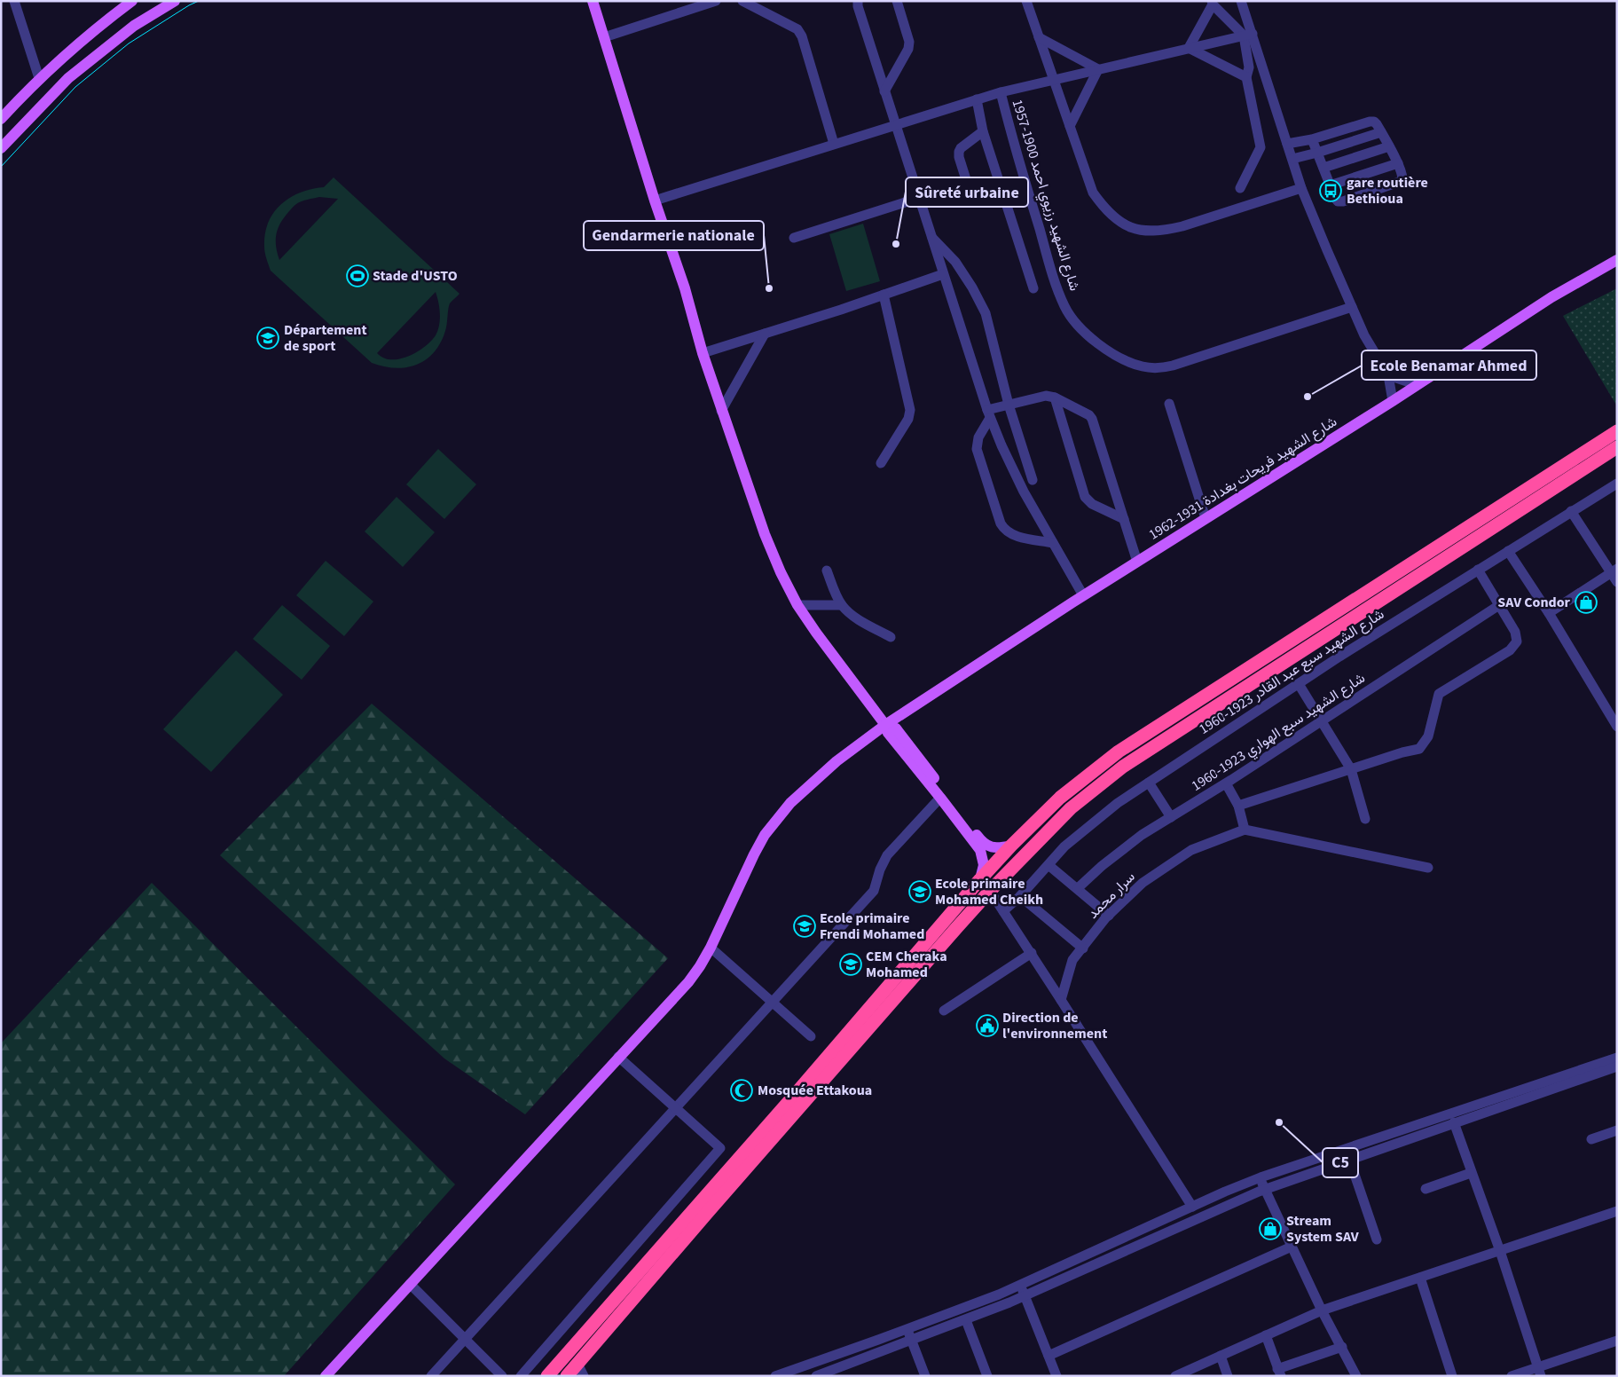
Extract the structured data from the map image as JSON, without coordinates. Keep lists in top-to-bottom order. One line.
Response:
{"streets":{"main road":["شارع الشهيد فريحات بغدادة 1931-1962"],"street":["شارع الشهيد رزيوي احمد 1900-1957","شارع الشهيد سبع عبد القادر 1923-1960","شارع الشهيد سبع الهواري 1923-1960","سرار محمد"]},"places":{"bus stop":["gare routière Bethioua"],"other":["Sûreté urbaine","Gendarmerie nationale","Ecole Benamar Ahmed","C5"],"sports":["Stade d'USTO"],"school or university":["Département de sport","Ecole primaire Mohamed Cheikh","Ecole primaire Frendi Mohamed","CEM Cheraka Mohamed"],"shop":["SAV Condor","Stream System SAV"],"public building":["Direction de l'environnement"],"mosque":["Mosquée Ettakoua"]}}
